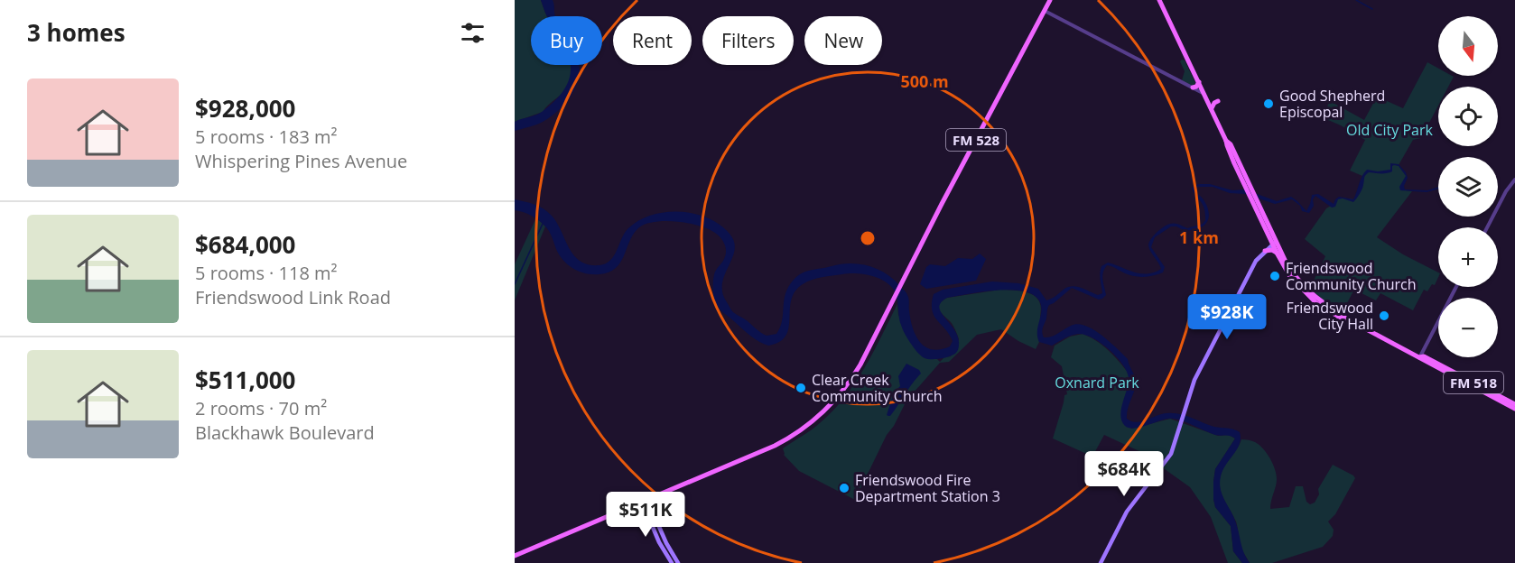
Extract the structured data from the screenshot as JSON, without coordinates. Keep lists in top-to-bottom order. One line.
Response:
{"streets":{"main road":["FM 528","FM 518"]},"parks":["Old City Park","Oxnard Park"],"places":["Good Shepherd Episcopal","Friendswood Community Church","Friendswood City Hall","Clear Creek Community Church","Friendswood Fire Department Station 3"],"north":"bottom","page":{"heading":"3 homes","map_buttons":["+","−"],"chip":["Buy","Rent","Filters","New"],"list":[{"name":"$928,000","note":"5 rooms · 183 m² · Whispering Pines Avenue"},{"name":"$684,000","note":"5 rooms · 118 m² · Friendswood Link Road"},{"name":"$511,000","note":"2 rooms · 70 m² · Blackhawk Boulevard"}],"price":["$928K","$684K","$511K"]},"rings":["500 m","1 km"]}
